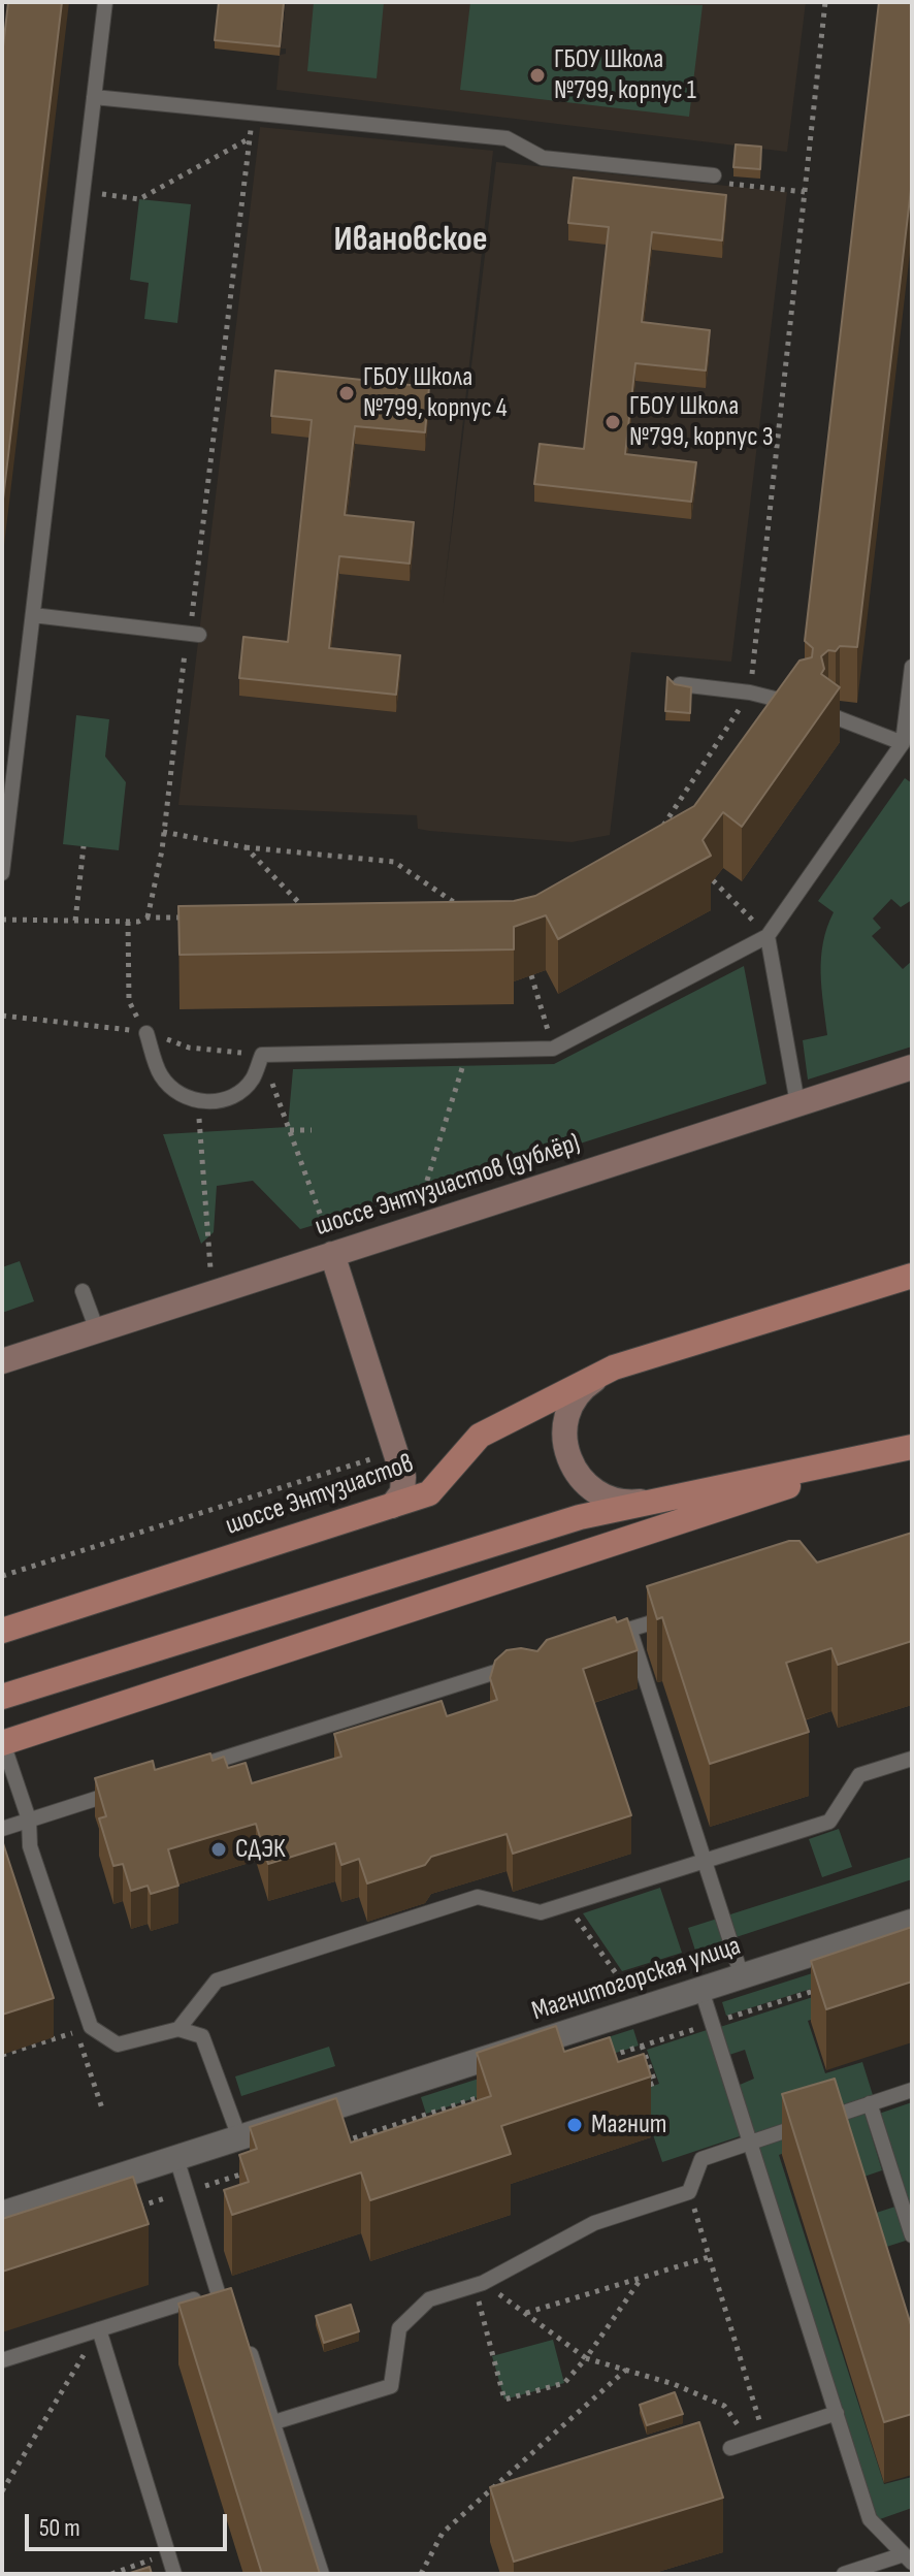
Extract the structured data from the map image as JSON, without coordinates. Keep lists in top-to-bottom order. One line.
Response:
{"streets":{"main road":["шоссе Энтузиастов (дублёр)","шоссе Энтузиастов"],"street":["Магнитогорская улица"]},"districts":["Ивановское"],"places":["ГБОУ Школа №799, корпус 1","ГБОУ Школа №799, корпус 4","ГБОУ Школа №799, корпус 3","СДЭК","Магнит"],"scale_bar":"50 m"}
